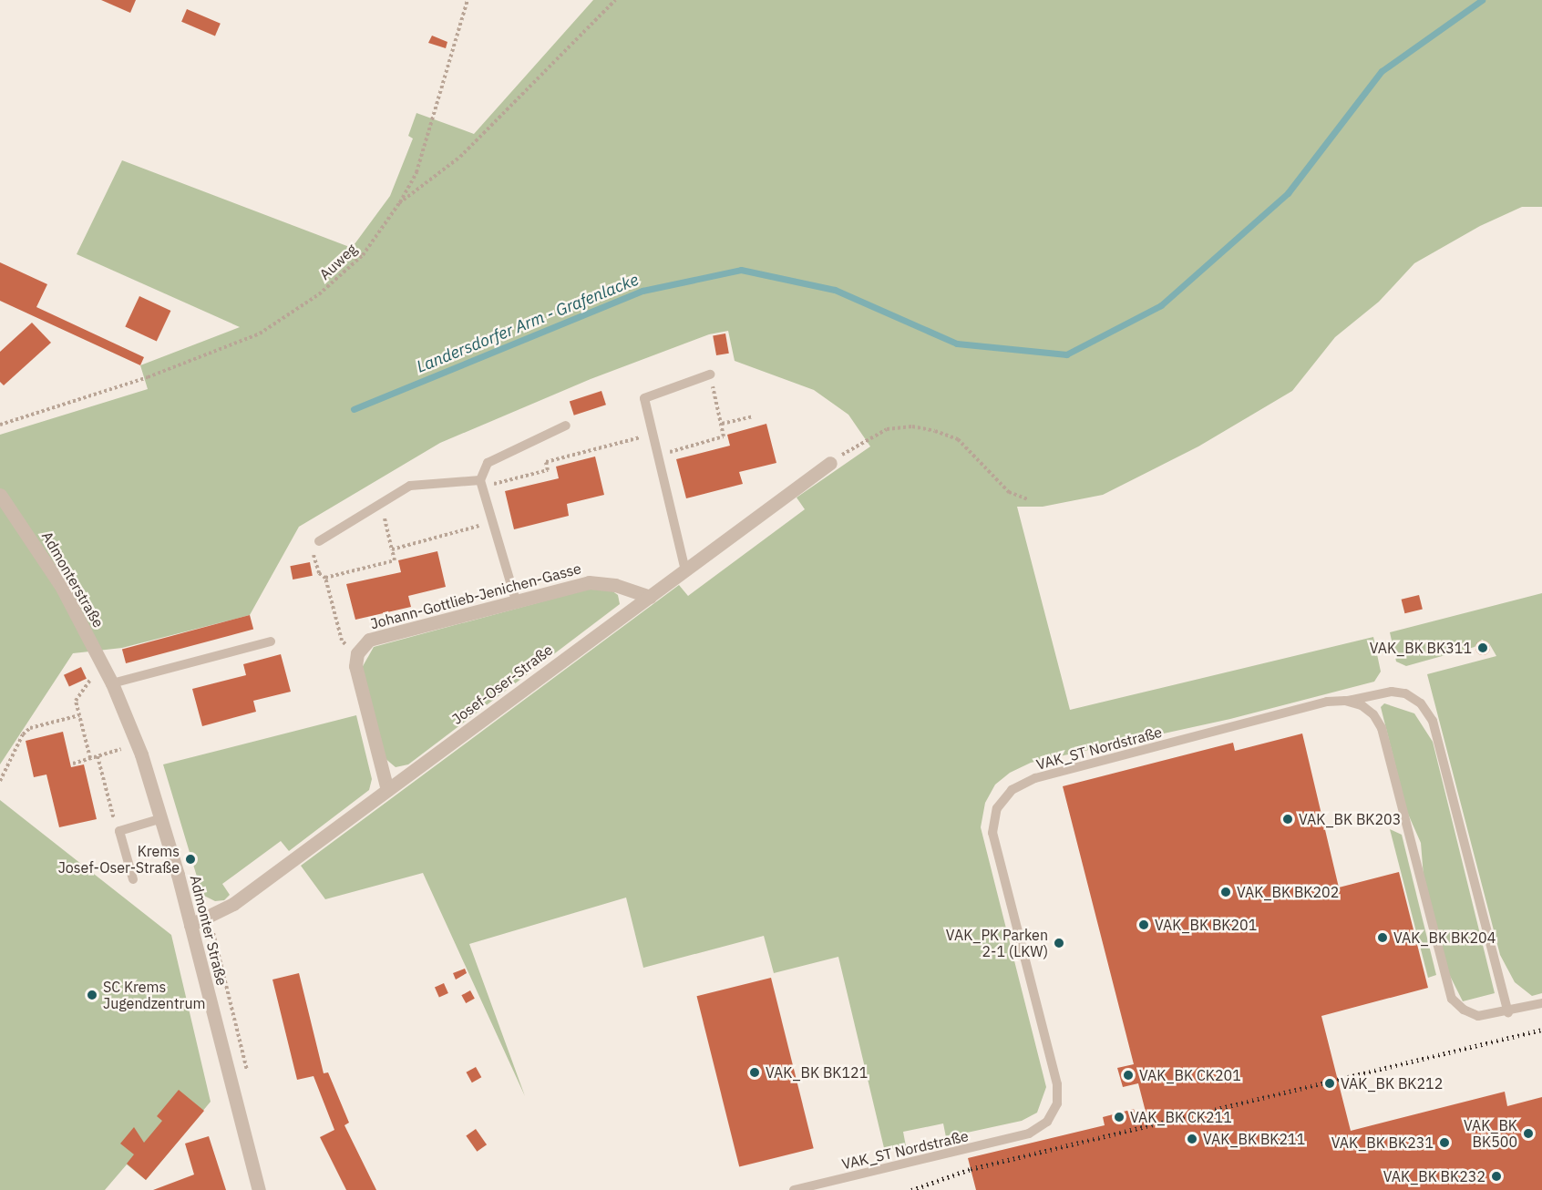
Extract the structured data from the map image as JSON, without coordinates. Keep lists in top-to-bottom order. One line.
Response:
{"streets":{"street":["Admonterstraße","Johann-Gottlieb-Jenichen-Gasse","Josef-Oser-Straße","Admonter Straße"],"lane":["VAK_ST Nordstraße"],"path":["Auweg"]},"crossings":[["Admonterstraße","Admonter Straße"],["Johann-Gottlieb-Jenichen-Gasse","Josef-Oser-Straße"],["Josef-Oser-Straße","Admonter Straße"]],"water":["Landersdorfer Arm - Grafenlacke"],"places":["VAK_BK BK311","VAK_BK BK203","Krems Josef-Oser-Straße","VAK_BK BK202","VAK_BK BK201","VAK_BK BK204","VAK_PK Parken 2-1 (LKW)","SC Krems Jugendzentrum","VAK_BK BK121","VAK_BK CK201","VAK_BK BK212","VAK_BK CK211","VAK_BK BK500","VAK_BK BK211","VAK_BK BK231","VAK_BK BK232"]}
